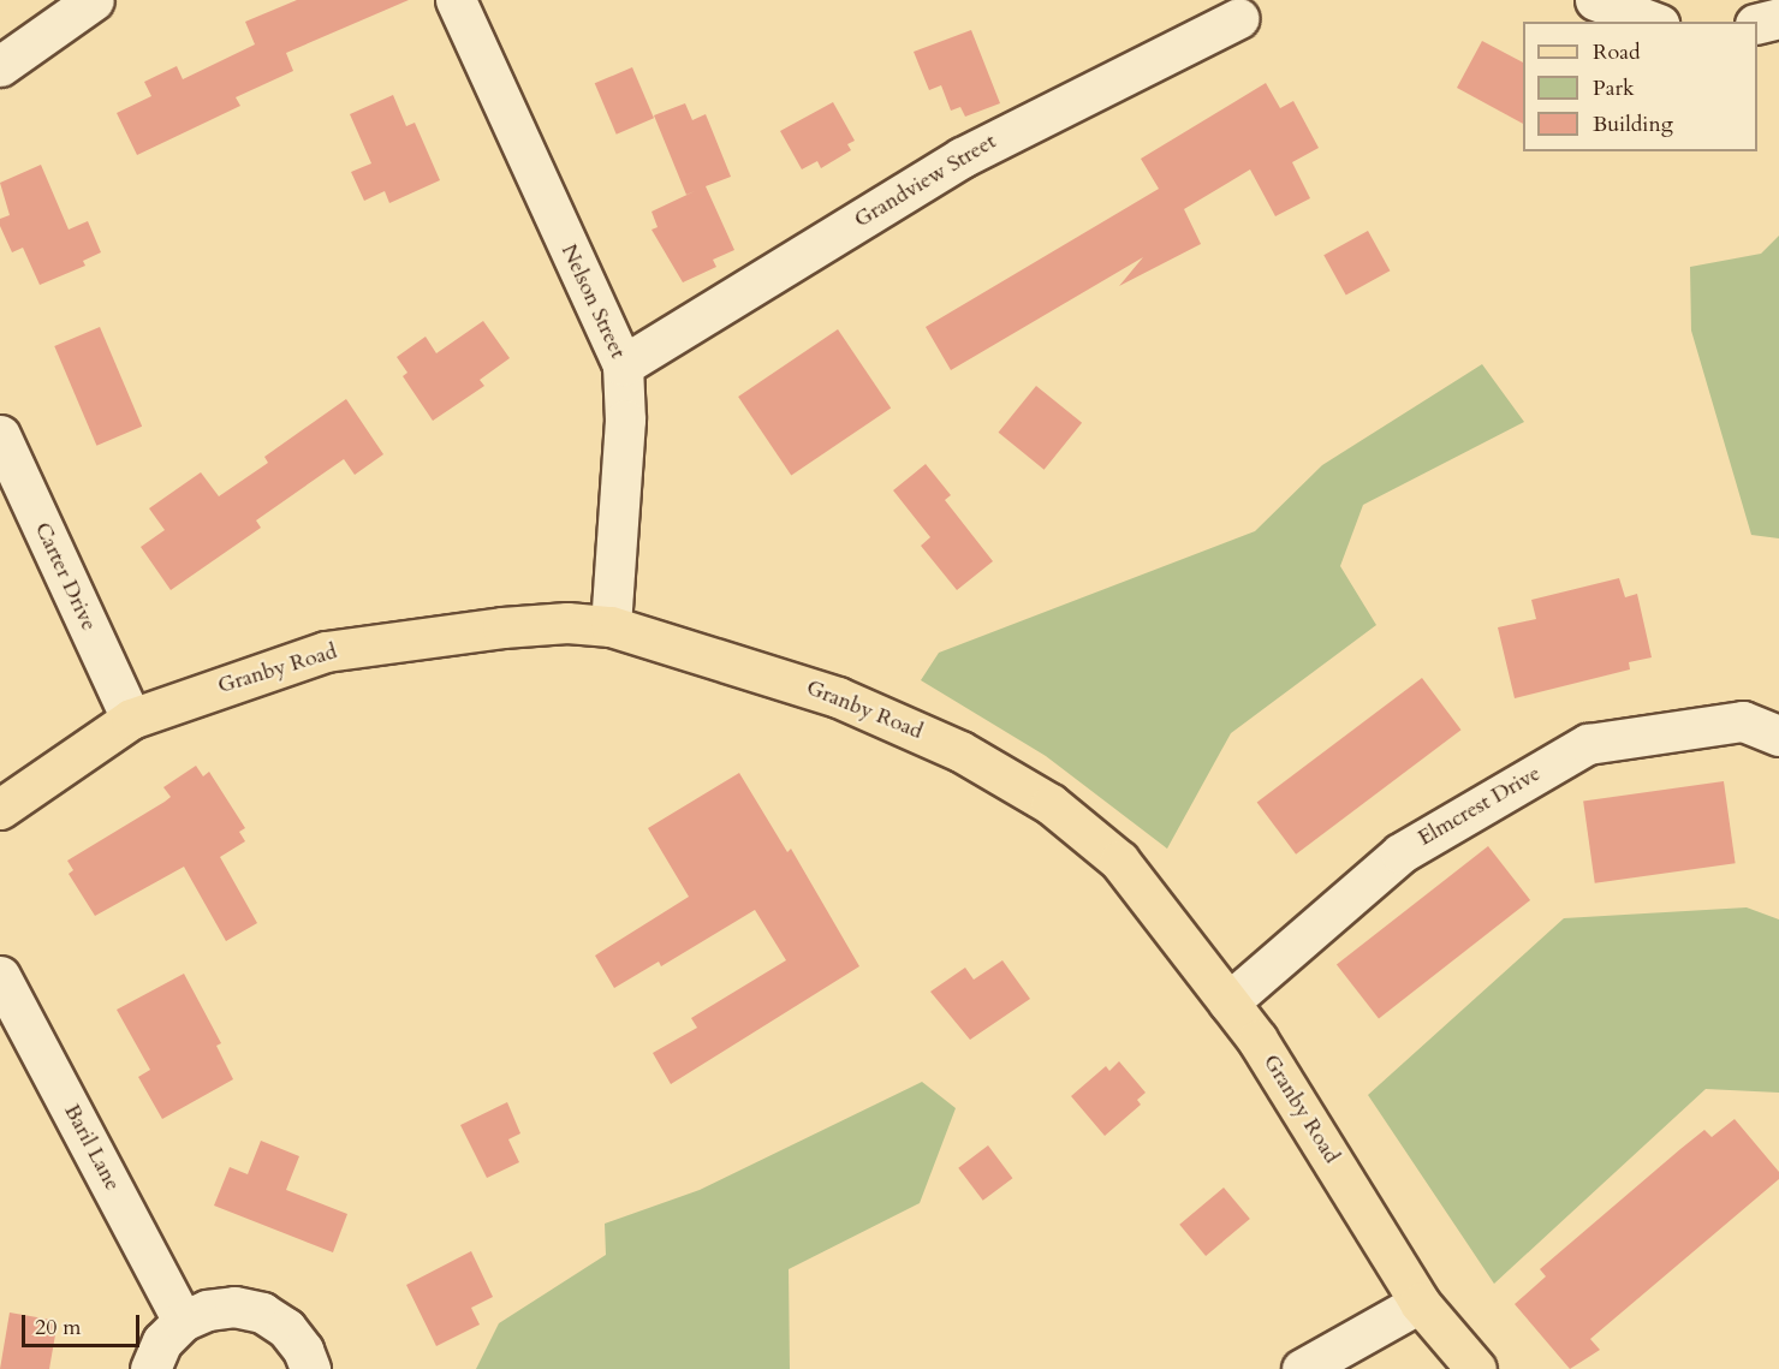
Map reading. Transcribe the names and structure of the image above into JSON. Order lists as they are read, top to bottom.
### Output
{
  "streets": {
    "main road": ["Granby Road"],
    "street": [
      "Grandview Street",
      "Nelson Street",
      "Carter Drive",
      "Elmcrest Drive",
      "Baril Lane"
    ]
  },
  "crossings": [
    ["Grandview Street", "Nelson Street"],
    ["Nelson Street", "Granby Road"],
    ["Carter Drive", "Granby Road"],
    ["Granby Road", "Elmcrest Drive"]
  ],
  "legend": ["Road", "Park", "Building"],
  "scale_bar": "20 m"
}
